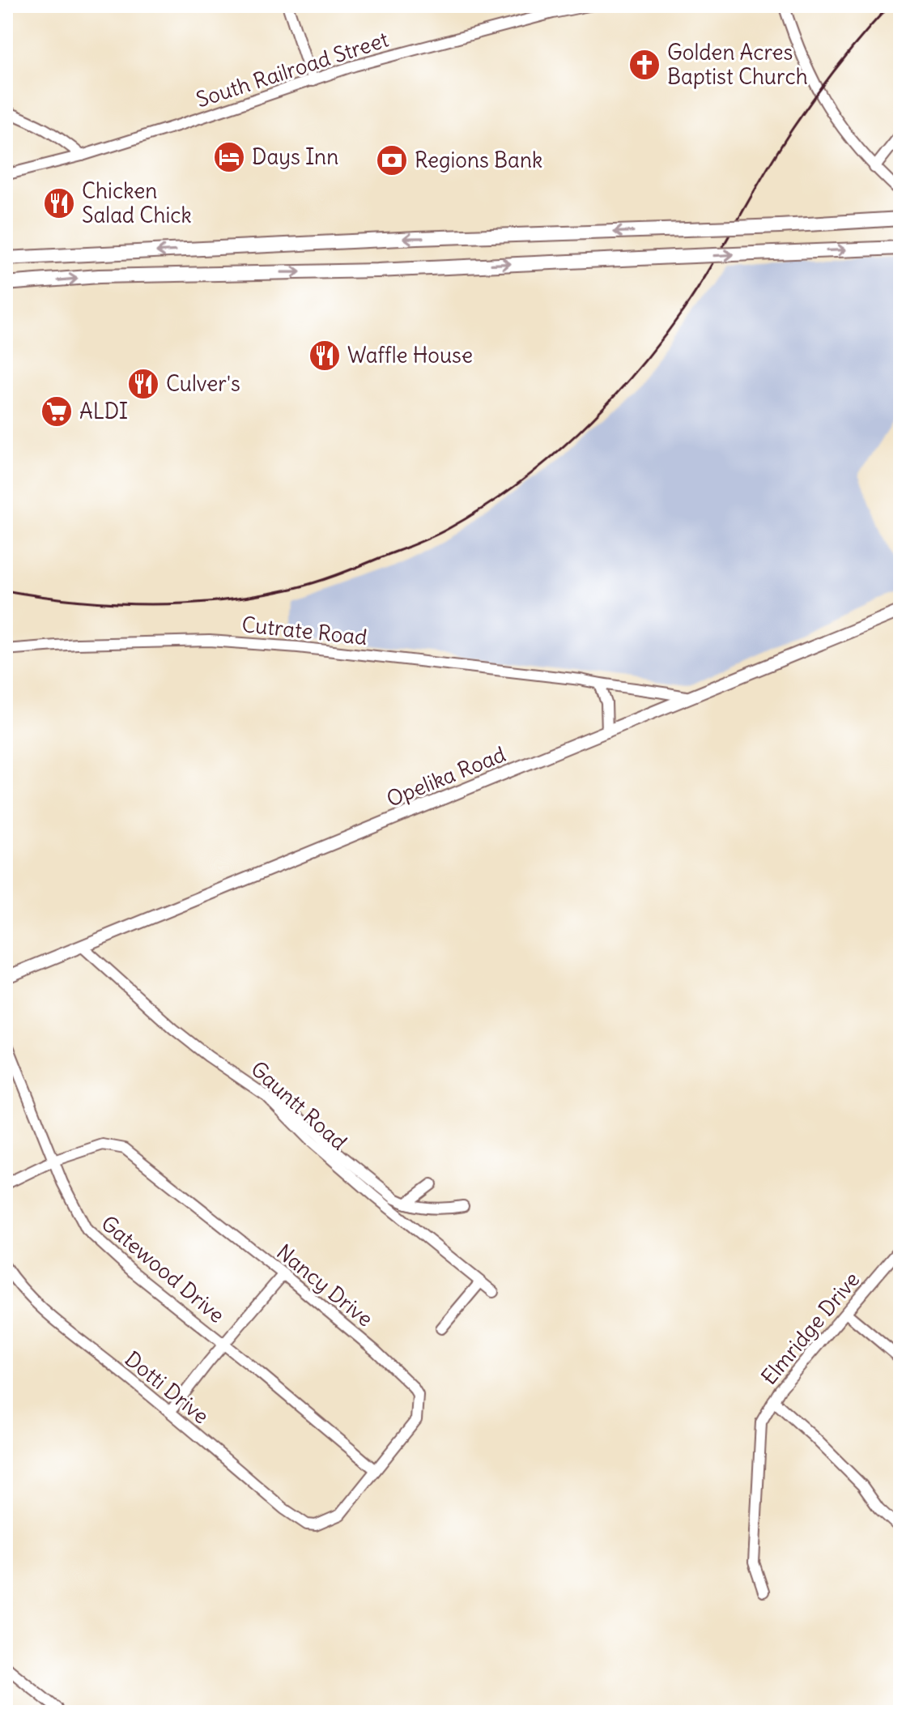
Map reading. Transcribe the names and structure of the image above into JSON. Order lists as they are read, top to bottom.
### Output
{
  "streets": {
    "main road": ["Opelika Road"],
    "street": [
      "South Railroad Street",
      "Cutrate Road",
      "Gauntt Road",
      "Gatewood Drive",
      "Nancy Drive",
      "Elmridge Drive",
      "Dotti Drive"
    ]
  },
  "crossings": [
    ["Cutrate Road", "Opelika Road"],
    ["Opelika Road", "Gauntt Road"],
    ["Gatewood Drive", "Nancy Drive"],
    ["Nancy Drive", "Dotti Drive"]
  ],
  "places": {
    "church": ["Golden Acres Baptist Church"],
    "hotel": ["Days Inn"],
    "bank": ["Regions Bank"],
    "restaurant": ["Chicken Salad Chick", "Waffle House", "Culver's"],
    "supermarket": ["ALDI"]
  }
}
